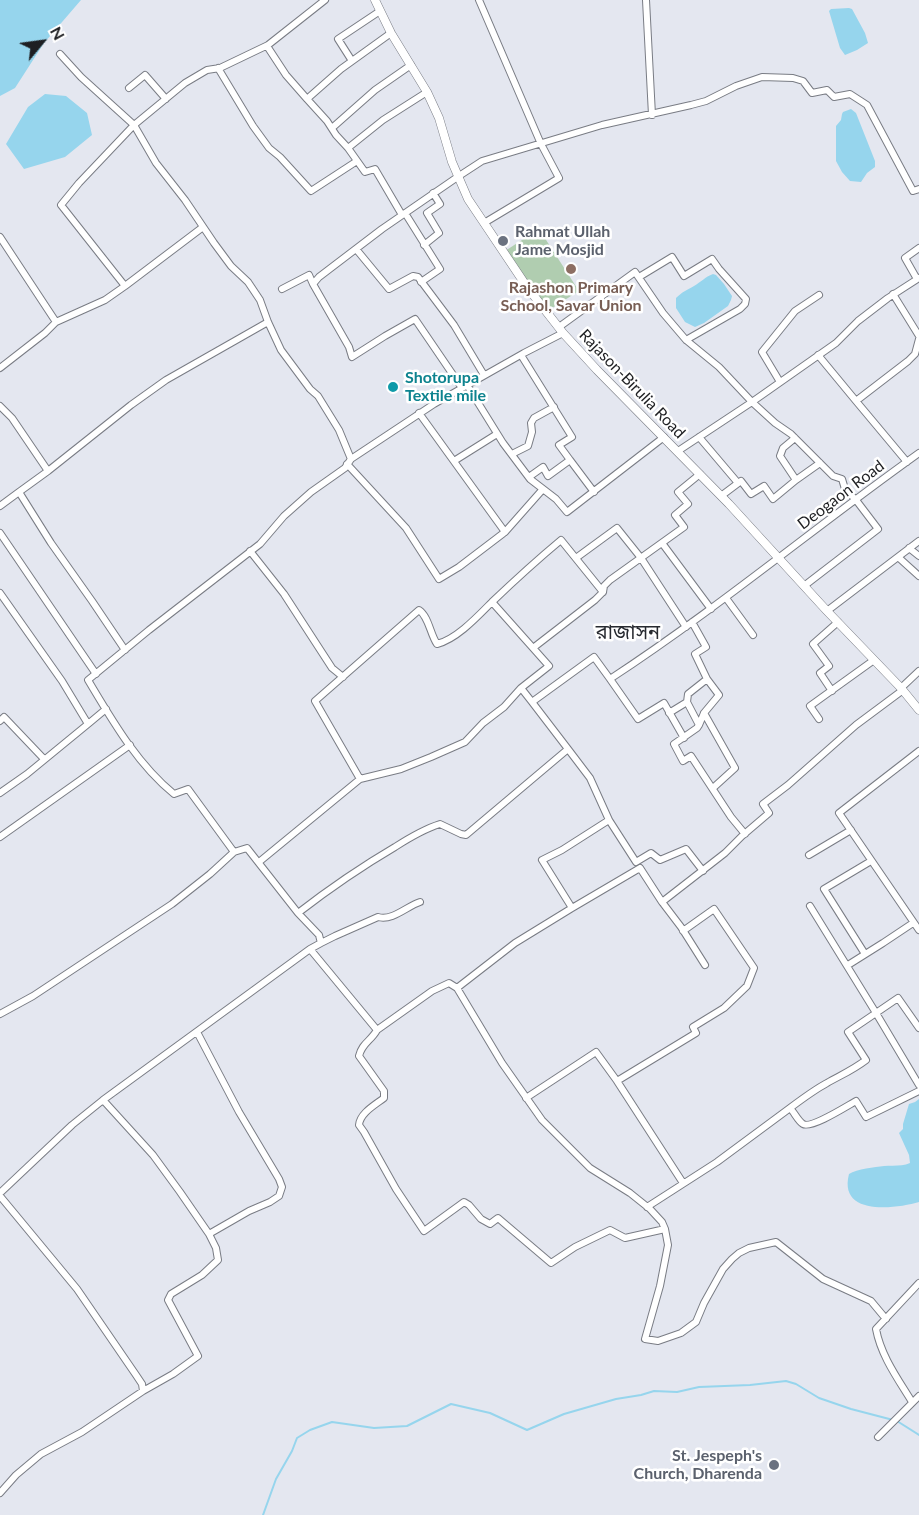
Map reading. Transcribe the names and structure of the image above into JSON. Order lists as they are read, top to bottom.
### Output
{
  "streets": {
    "street": ["Rajason-Birulia Road", "Deogaon Road"]
  },
  "crossings": [
    ["Rajason-Birulia Road", "Deogaon Road"]
  ],
  "districts": ["রাজাসন"],
  "places": [
    "Rahmat Ullah Jame Mosjid",
    "Rajashon Primary School, Savar Union",
    "Shotorupa Textile mile",
    "St. Jespeph's Church, Dharenda"
  ],
  "north": "top right"
}
